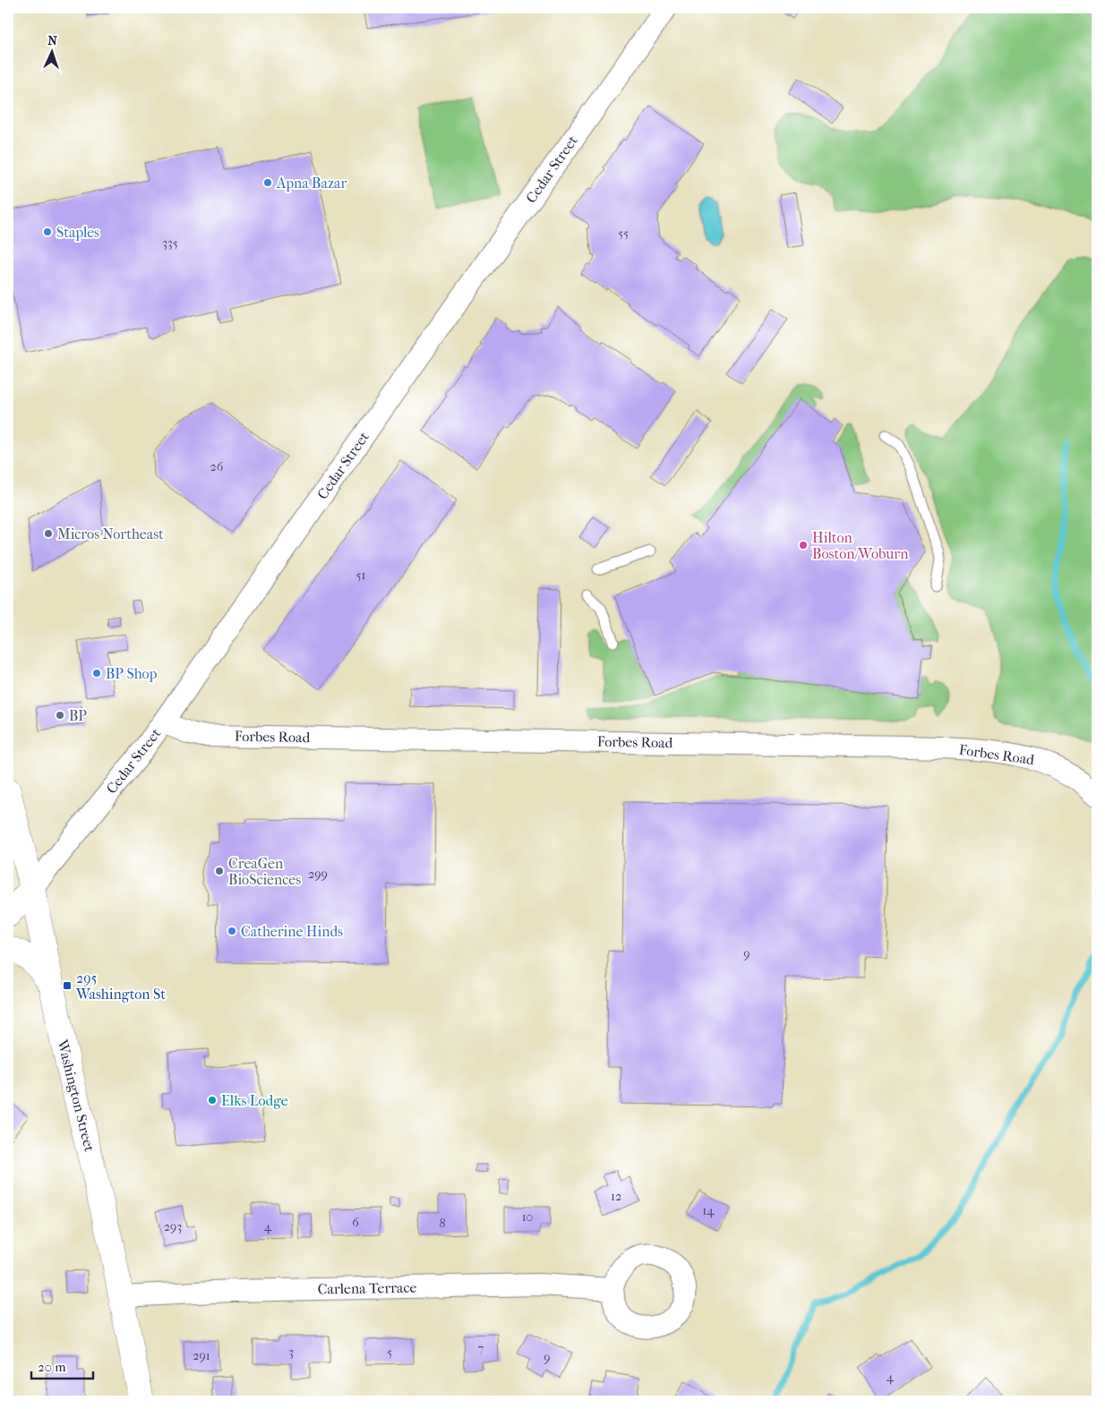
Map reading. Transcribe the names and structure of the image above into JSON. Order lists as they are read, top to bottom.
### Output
{
  "streets": {
    "main road": ["Cedar Street", "Washington Street"],
    "street": ["Forbes Road", "Carlena Terrace"]
  },
  "crossings": [
    ["Cedar Street", "Forbes Road"],
    ["Cedar Street", "Washington Street"],
    ["Washington Street", "Carlena Terrace"]
  ],
  "places": {
    "other": [
      "Apna Bazar",
      "Staples",
      "Micros Northeast",
      "Hilton Boston/Woburn",
      "BP Shop",
      "BP",
      "CreaGen BioSciences",
      "Catherine Hinds",
      "Elks Lodge"
    ],
    "transit": ["295 Washington St"]
  },
  "house_numbers": [
    "55",
    "335",
    "26",
    "51",
    "299",
    "9",
    "12",
    "14",
    "10",
    "6",
    "8",
    "293",
    "4",
    "7",
    "3",
    "5",
    "291",
    "9",
    "4"
  ],
  "scale_bar": "20 m",
  "north": "top"
}
